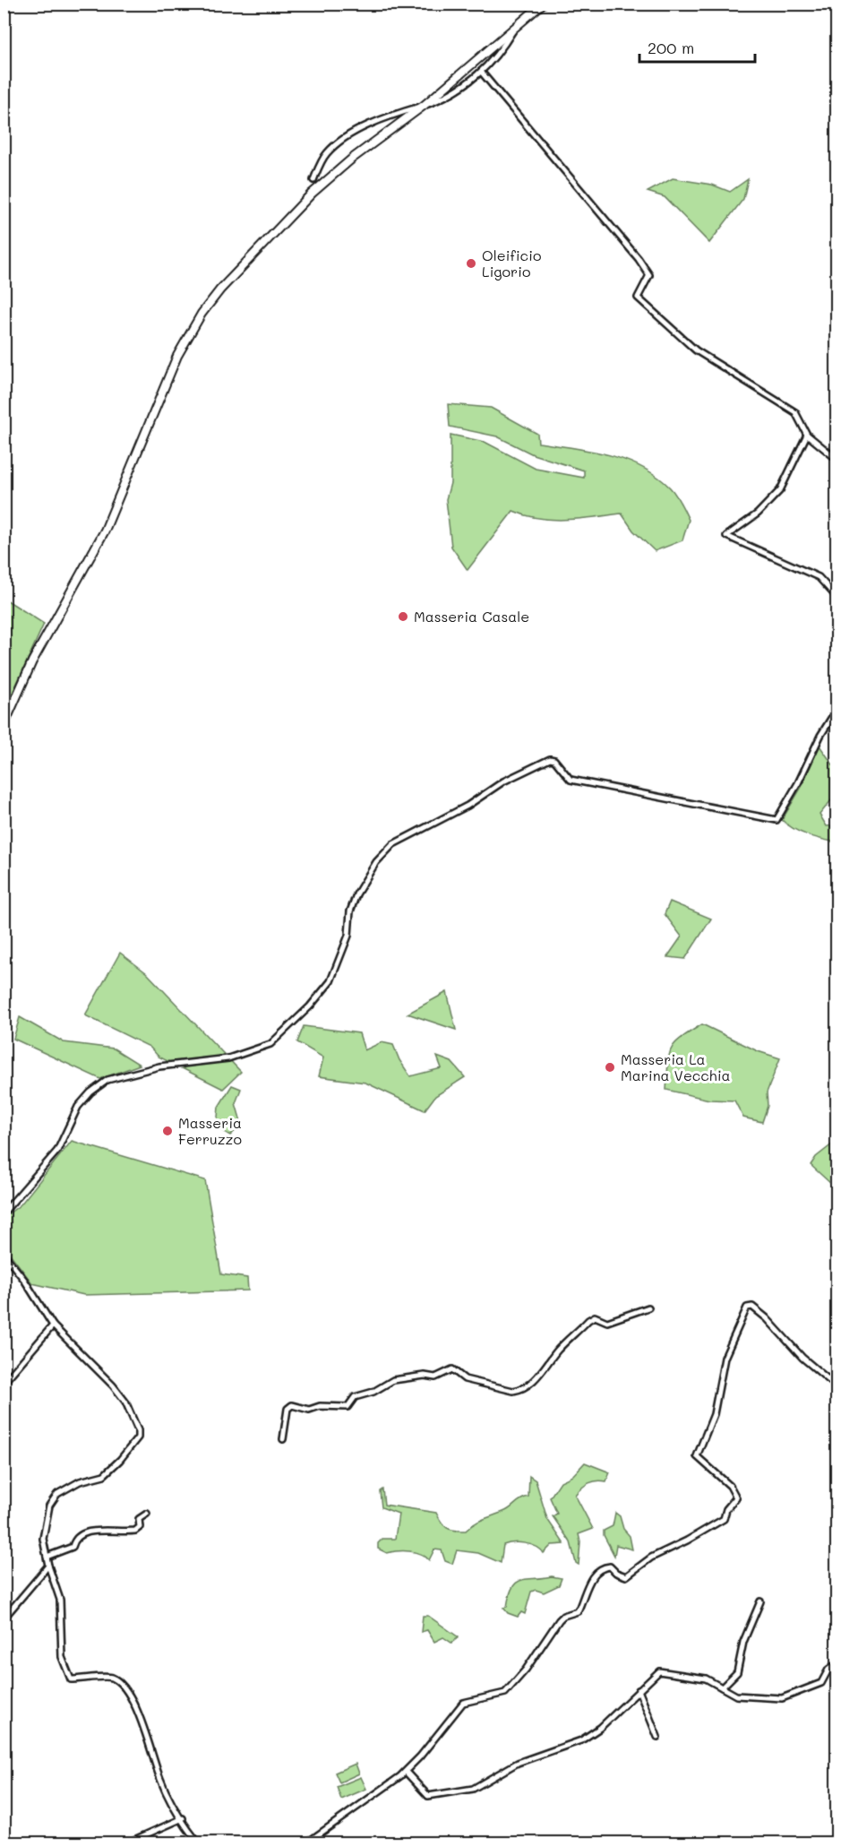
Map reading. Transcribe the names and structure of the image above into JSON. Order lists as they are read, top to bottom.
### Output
{
  "places": [
    "Oleificio Ligorio",
    "Masseria Casale",
    "Masseria La Marina Vecchia",
    "Masseria Ferruzzo"
  ],
  "scale_bar": "200 m"
}
